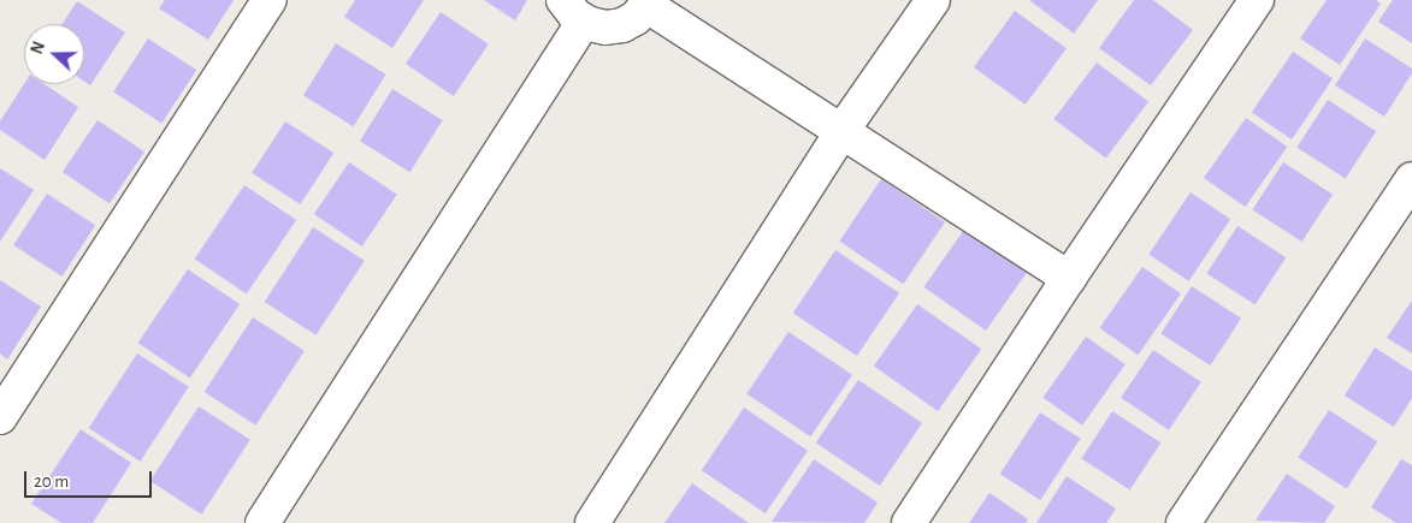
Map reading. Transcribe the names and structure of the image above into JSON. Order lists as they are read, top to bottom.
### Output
{
  "scale_bar": "20 m",
  "north": "left"
}
